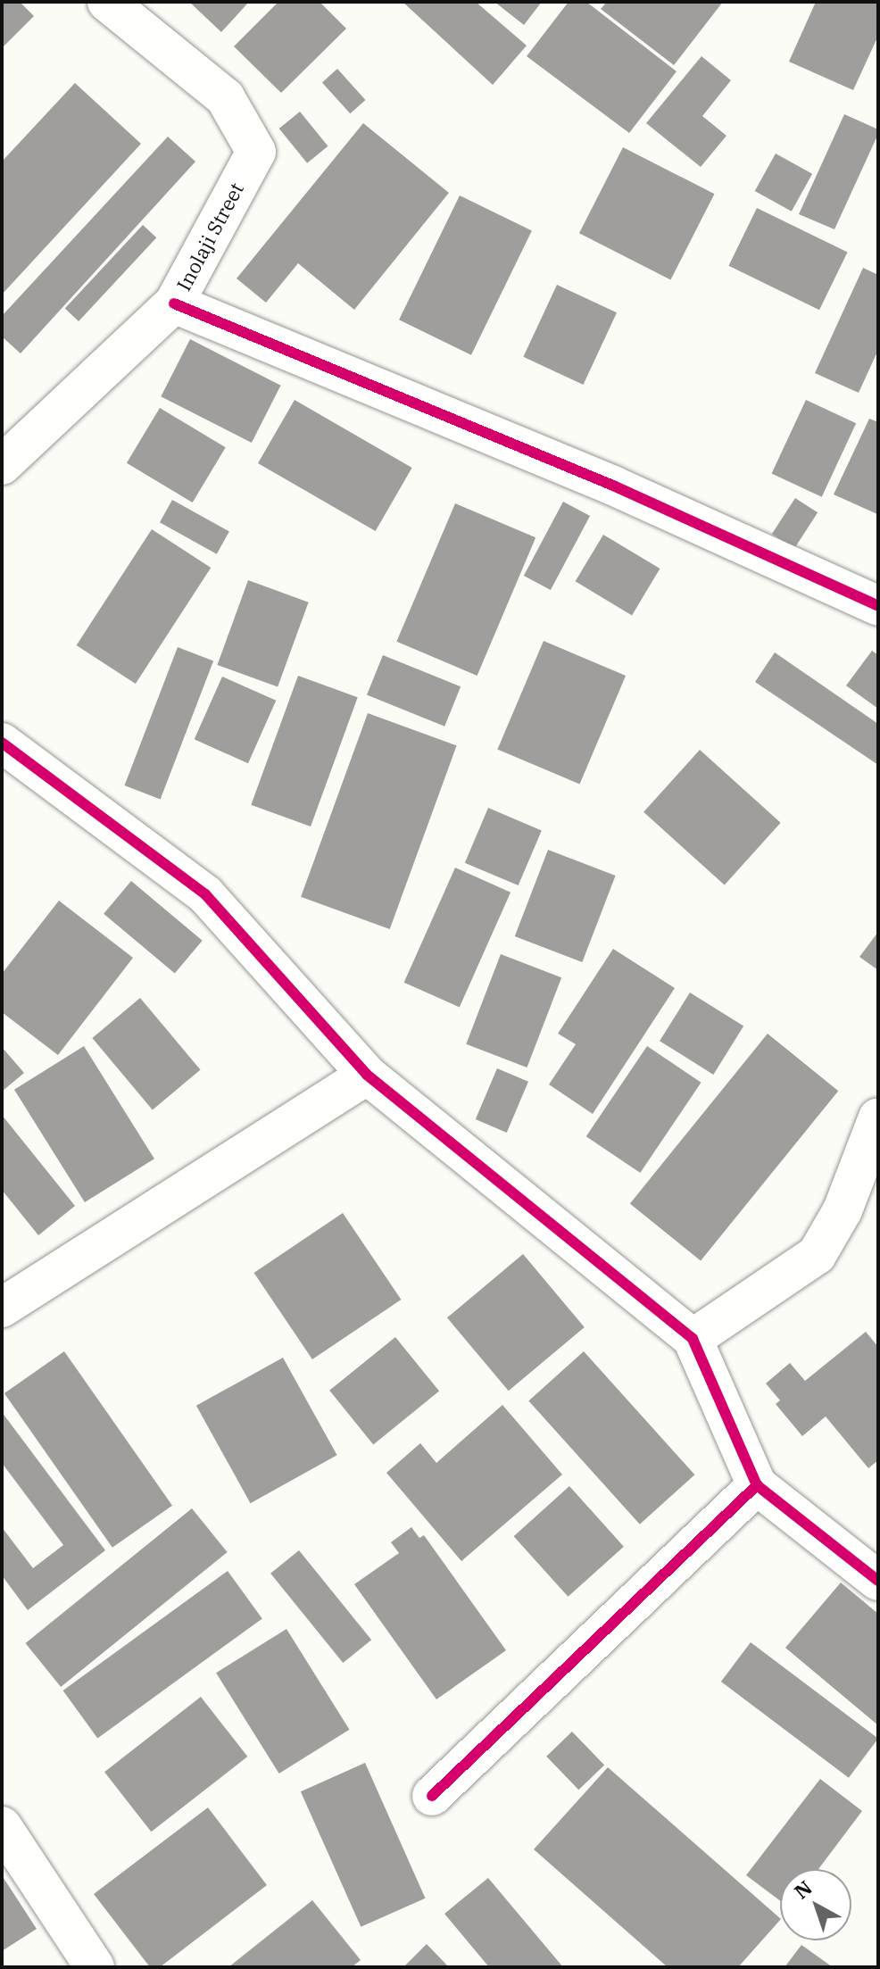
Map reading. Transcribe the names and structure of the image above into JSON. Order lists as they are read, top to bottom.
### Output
{
  "streets": {
    "street": ["Inolaji Street"]
  },
  "north": "top left"
}
